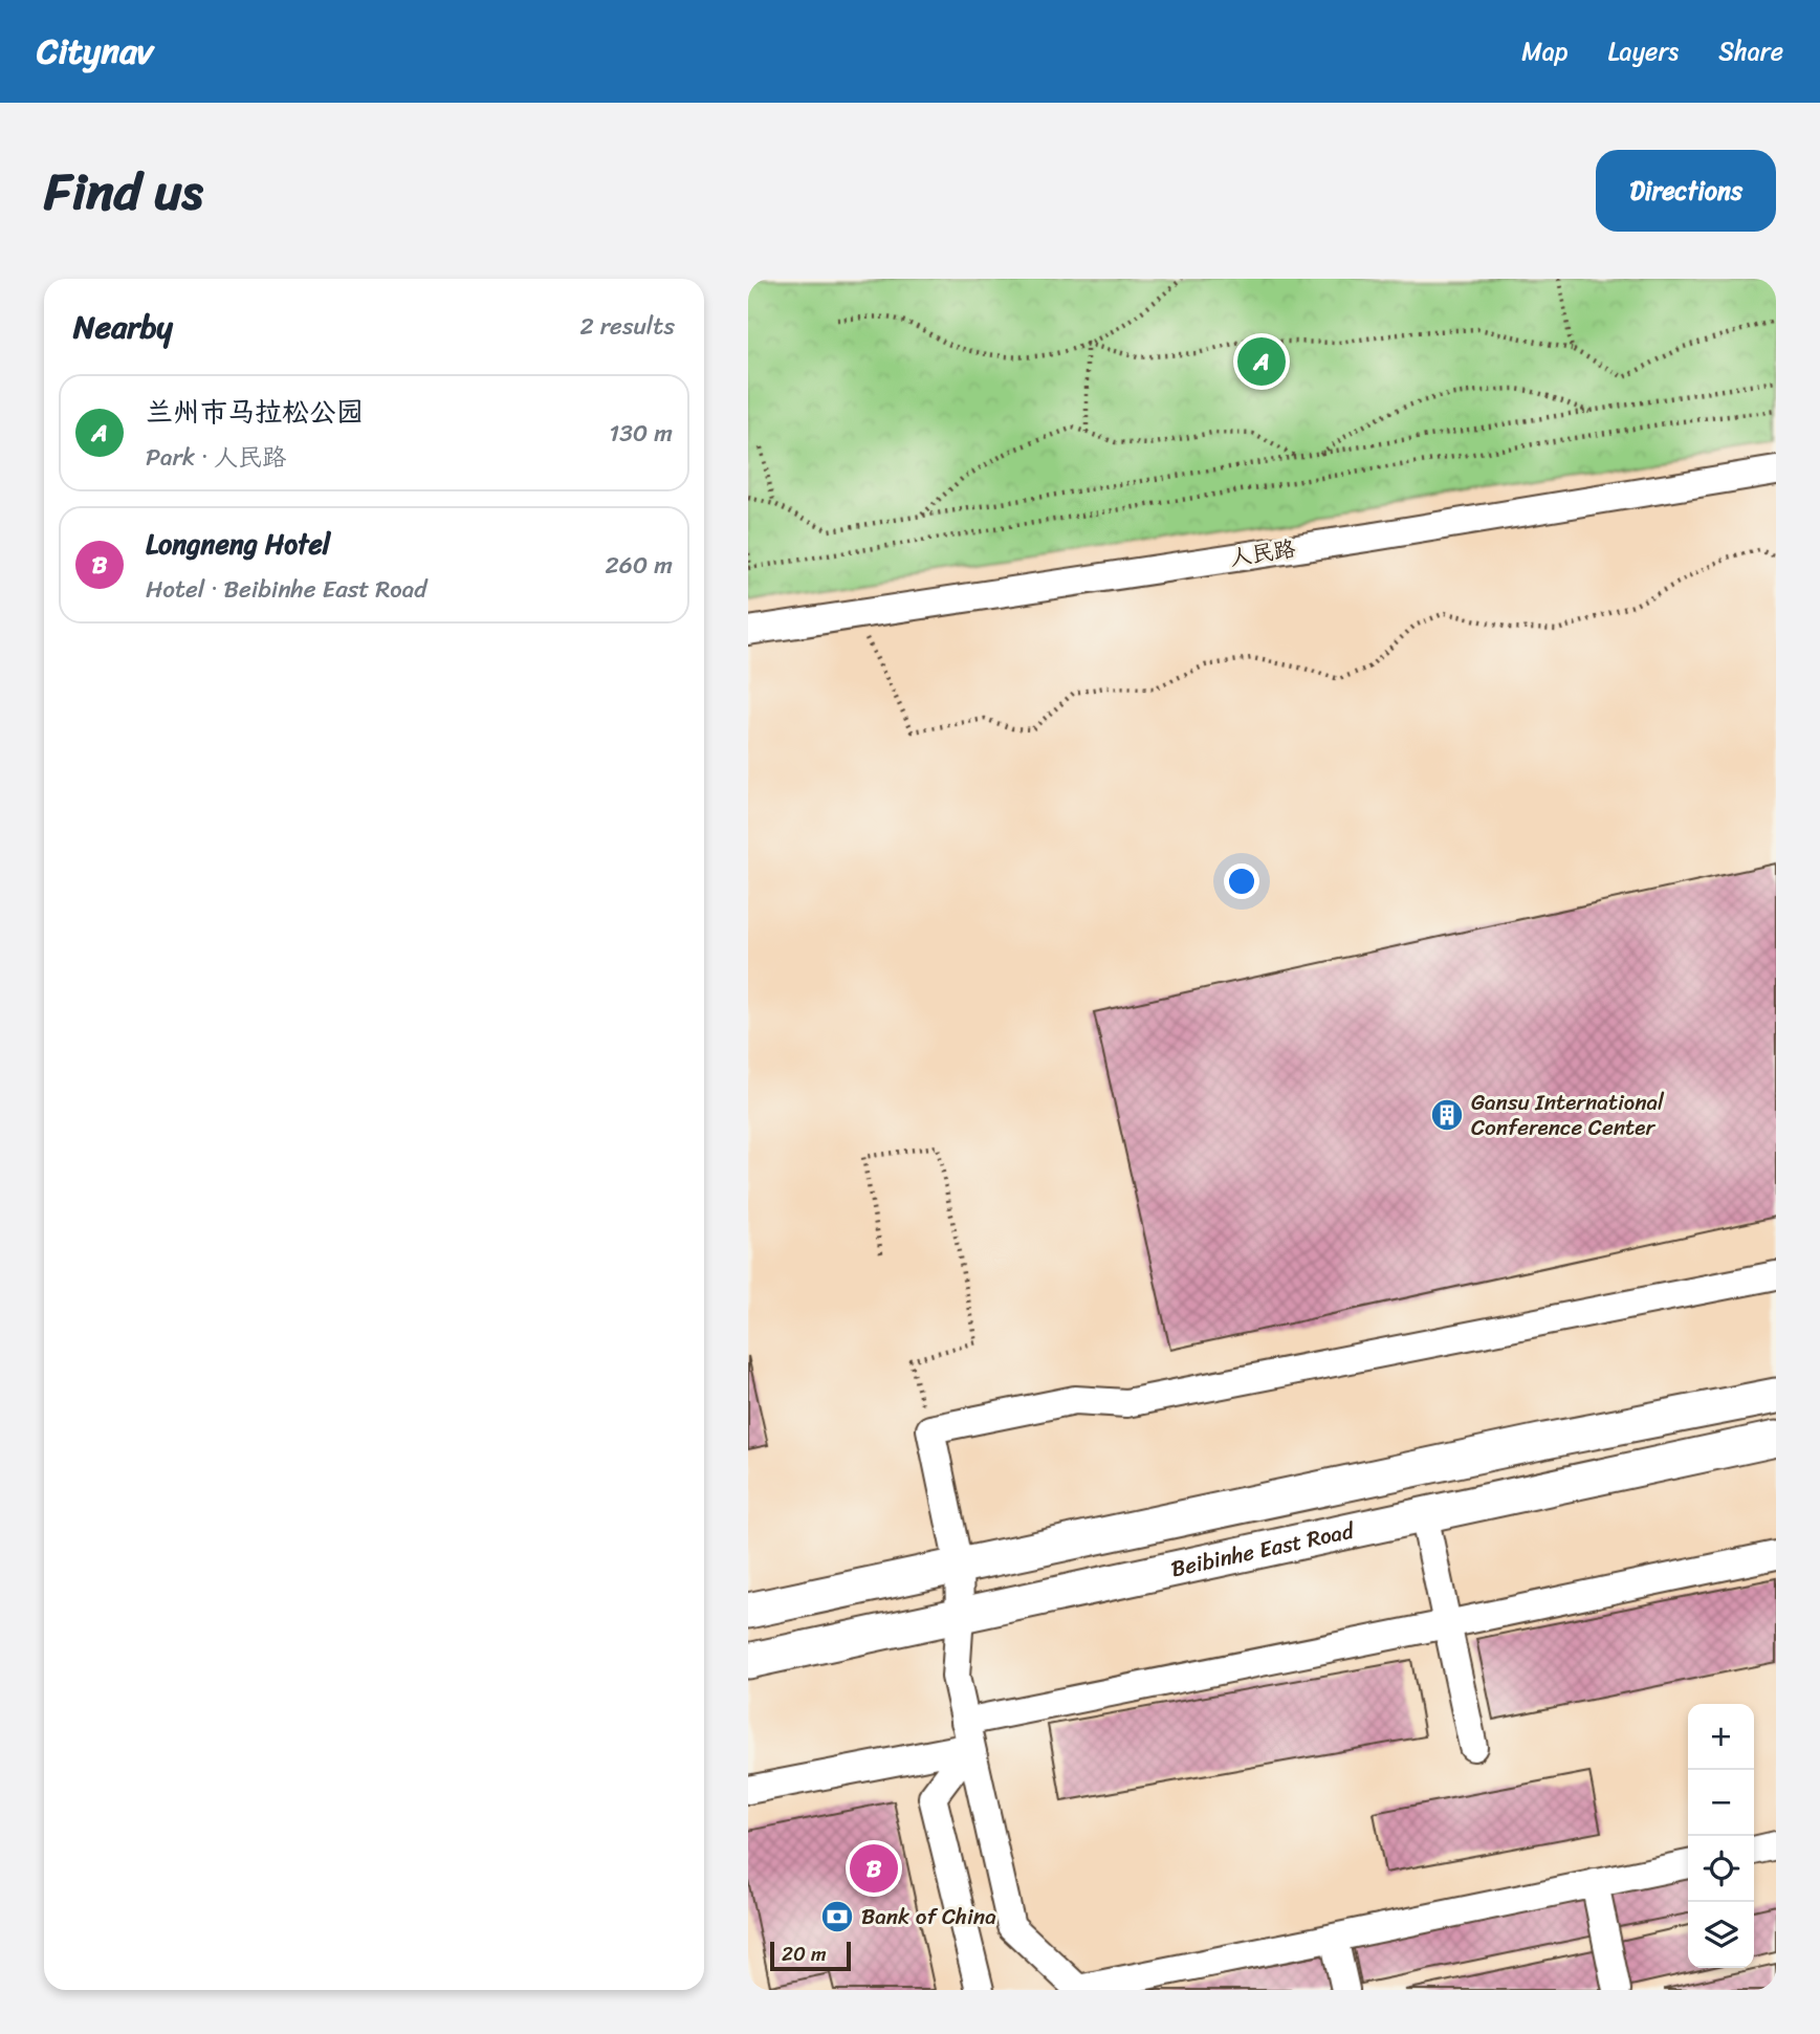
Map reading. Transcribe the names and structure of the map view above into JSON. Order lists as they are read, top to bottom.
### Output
{
  "streets": {
    "main road": ["Beibinhe East Road"],
    "street": ["人民路"]
  },
  "places": {
    "building": ["Gansu International Conference Center"],
    "bank": ["Bank of China"]
  },
  "scale_bar": "20 m",
  "page": {
    "header": "Citynav",
    "nav": ["Map", "Layers", "Share"],
    "title": "Find us",
    "buttons": "Directions",
    "heading": ["Nearby", "2 results"],
    "pins": ["A", "B"],
    "list": [
      {
        "mark": "A",
        "name": "兰州市马拉松公园",
        "note": "Park · 人民路",
        "value": "130 m"
      },
      {
        "mark": "B",
        "name": "Longneng Hotel",
        "note": "Hotel · Beibinhe East Road",
        "value": "260 m"
      }
    ],
    "map_buttons": ["+", "−"],
    "scale": "20 m"
  }
}
